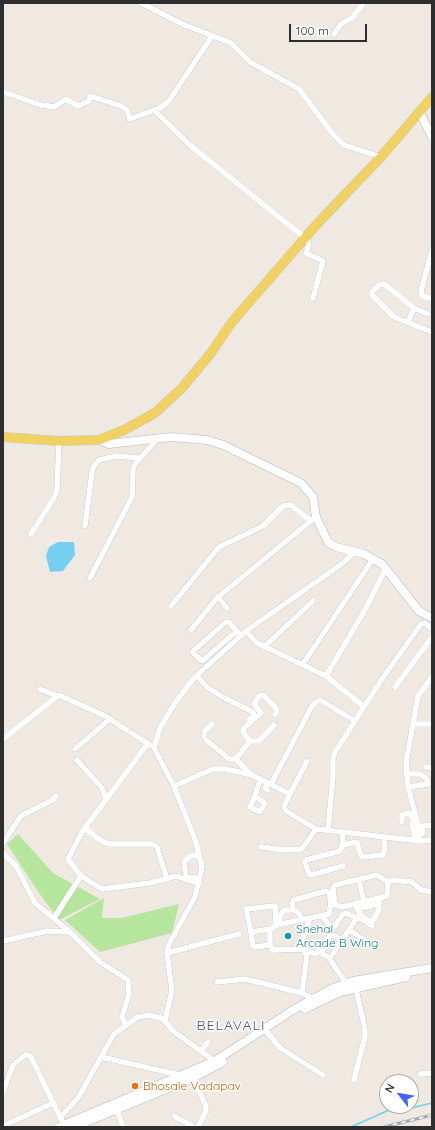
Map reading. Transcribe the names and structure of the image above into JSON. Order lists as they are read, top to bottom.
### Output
{
  "districts": ["BELAVALI"],
  "places": ["Snehal Arcade B Wing", "Bhosale Vadapav"],
  "scale_bar": "100 m",
  "north": "top left"
}
